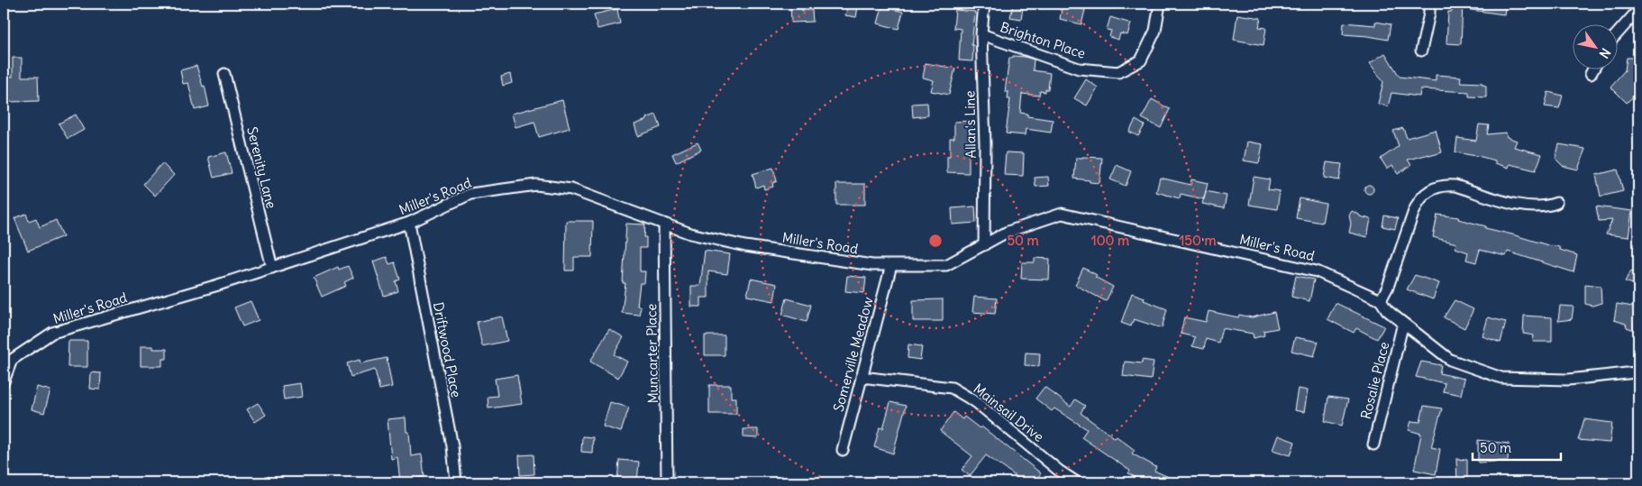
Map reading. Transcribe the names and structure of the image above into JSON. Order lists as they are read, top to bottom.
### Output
{
  "streets": {
    "street": [
      "Brighton Place",
      "Allan's Line",
      "Serenity Lane",
      "Miller's Road",
      "Driftwood Place",
      "Muncarter Place",
      "Somerville Meadow",
      "Rosalie Place",
      "Mainsail Drive"
    ]
  },
  "crossings": [
    ["Brighton Place", "Allan's Line"],
    ["Allan's Line", "Miller's Road"],
    ["Serenity Lane", "Miller's Road"],
    ["Miller's Road", "Driftwood Place"],
    ["Miller's Road", "Muncarter Place"],
    ["Miller's Road", "Somerville Meadow"],
    ["Miller's Road", "Rosalie Place"],
    ["Somerville Meadow", "Mainsail Drive"]
  ],
  "scale_bar": "50 m",
  "north": "bottom right",
  "rings": ["50 m", "100 m", "150 m"]
}
